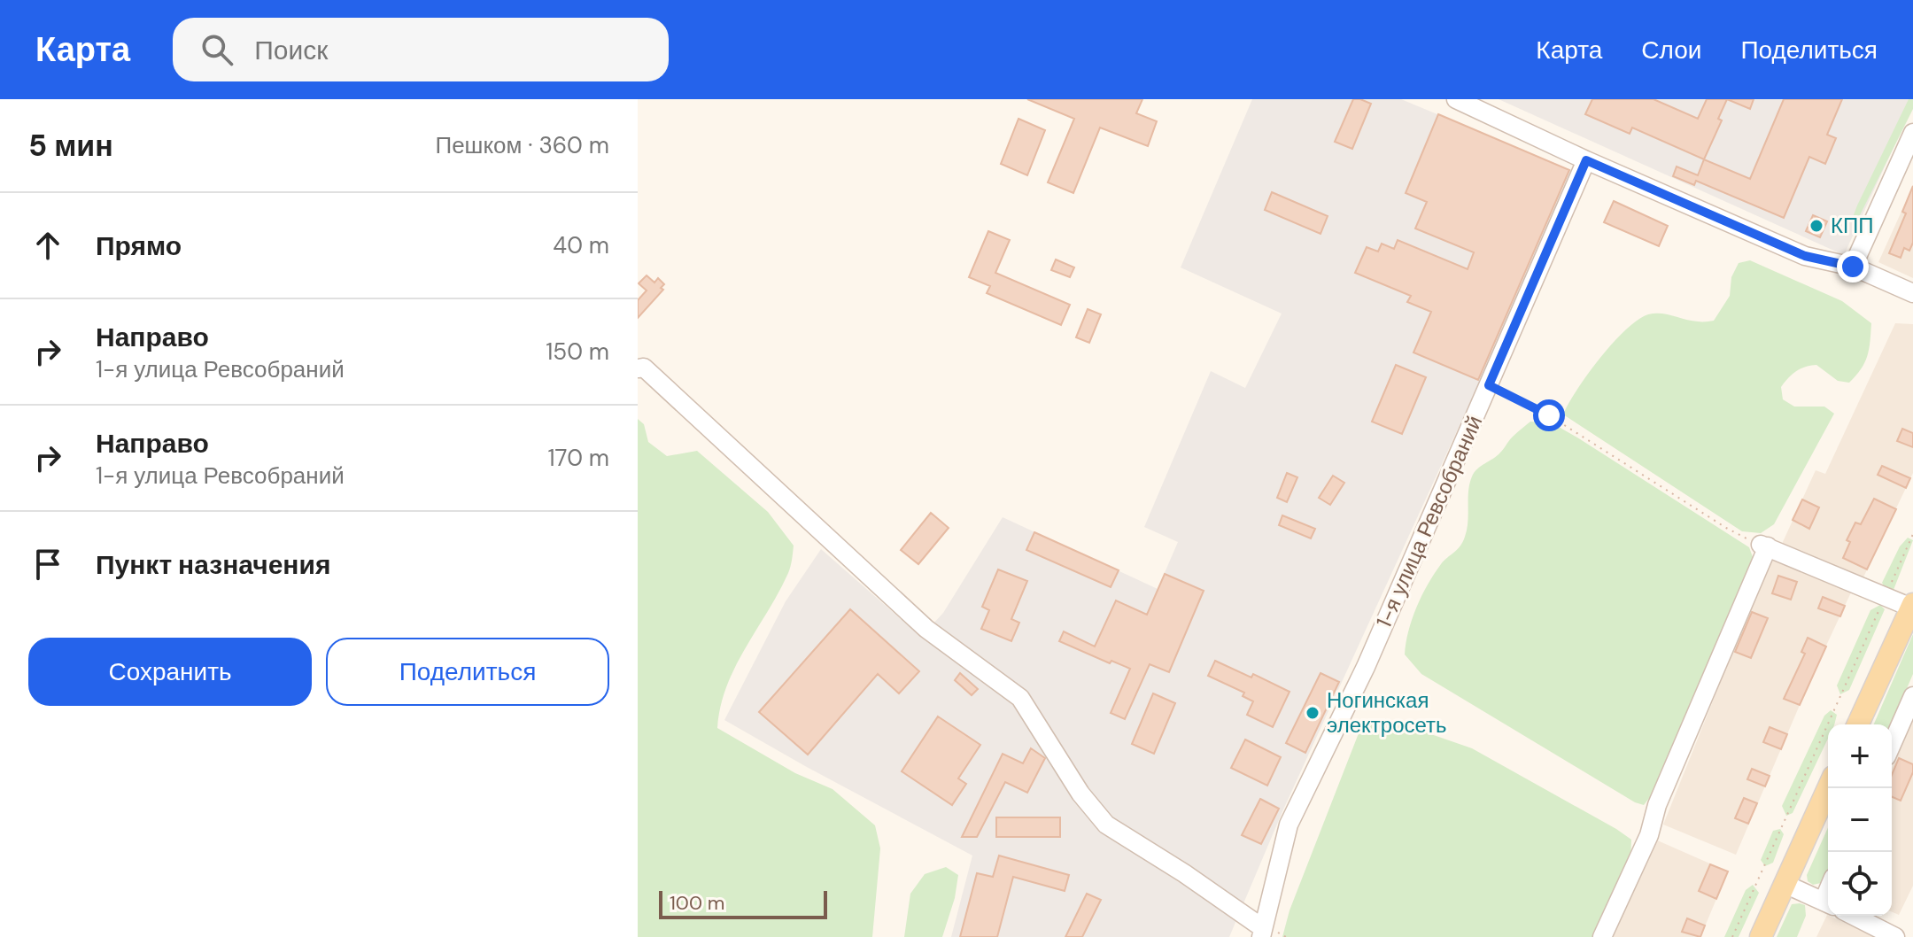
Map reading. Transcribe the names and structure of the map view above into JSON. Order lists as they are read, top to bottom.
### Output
{
  "streets": {
    "street": ["1-я улица Ревсобраний"]
  },
  "places": ["КПП", "Ногинская электросеть"],
  "scale_bar": "100 m",
  "page": {
    "header": "Карта",
    "search": "Поиск",
    "nav": ["Карта", "Слои", "Поделиться"],
    "heading": ["5 мин", "Пешком · 360 m"],
    "list": [
      ["Прямо", "40 m"],
      ["Направо", "1-я улица Ревсобраний", "150 m"],
      ["Направо", "1-я улица Ревсобраний", "170 m"],
      "Пункт назначения"
    ],
    "buttons": ["Сохранить", "Поделиться"],
    "map_buttons": ["+", "−"],
    "scale": "100 m"
  }
}
